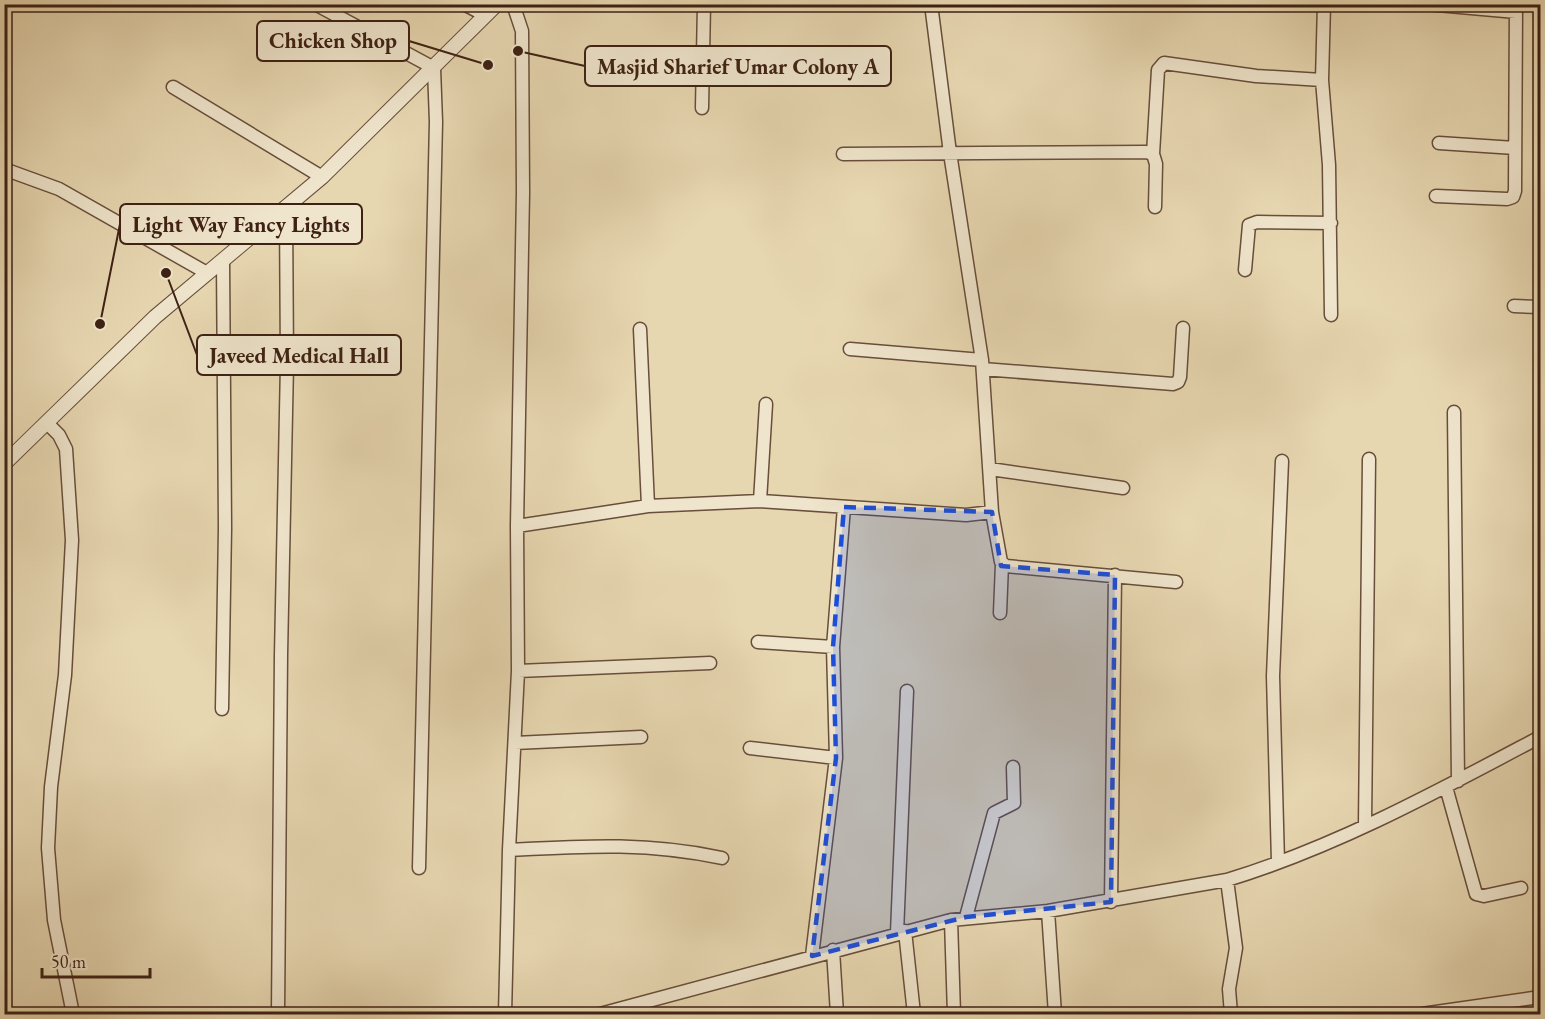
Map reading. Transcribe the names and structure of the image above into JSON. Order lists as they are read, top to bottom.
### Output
{
  "places": [
    "Masjid Sharief Umar Colony A",
    "Chicken Shop",
    "Javeed Medical Hall",
    "Light Way Fancy Lights"
  ],
  "scale_bar": "50 m"
}
